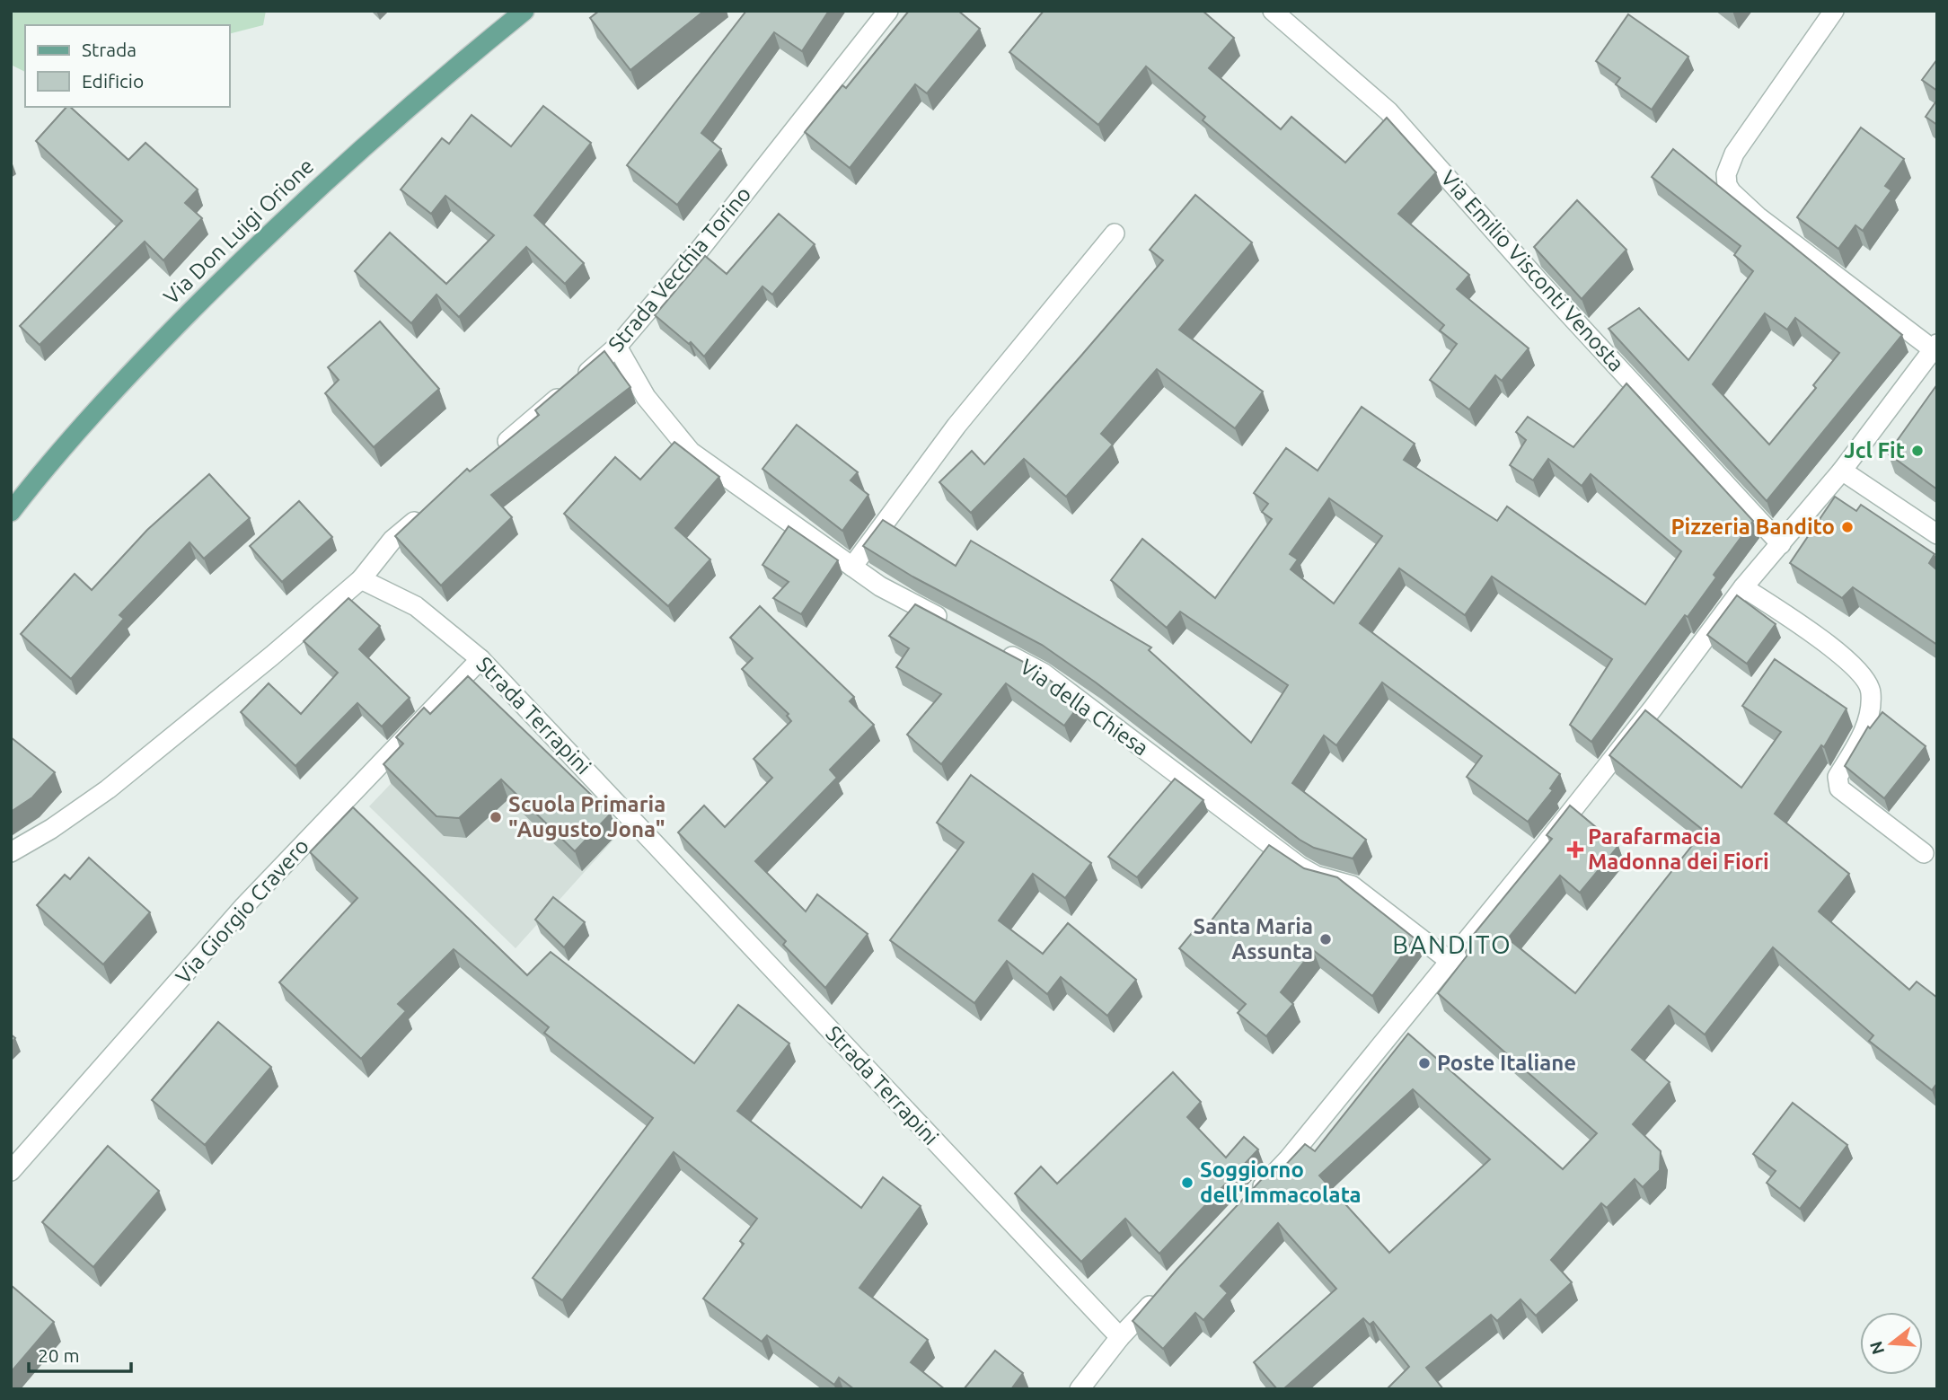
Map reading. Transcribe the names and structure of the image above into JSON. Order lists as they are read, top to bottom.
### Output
{
  "streets": {
    "main road": ["Via Don Luigi Orione"],
    "street": [
      "Strada Vecchia Torino",
      "Via Emilio Visconti Venosta",
      "Via della Chiesa",
      "Strada Terrapini",
      "Via Giorgio Cravero"
    ]
  },
  "crossings": [
    ["Strada Terrapini", "Via Giorgio Cravero"]
  ],
  "districts": ["BANDITO"],
  "places": {
    "other": [
      "Jcl Fit",
      "Pizzeria Bandito",
      "Scuola Primaria \"Augusto Jona\"",
      "Santa Maria Assunta",
      "Poste Italiane",
      "Soggiorno dell'Immacolata"
    ],
    "health": ["Parafarmacia Madonna dei Fiori"]
  },
  "legend": ["Strada", "Edificio"],
  "scale_bar": "20 m",
  "north": "left"
}
